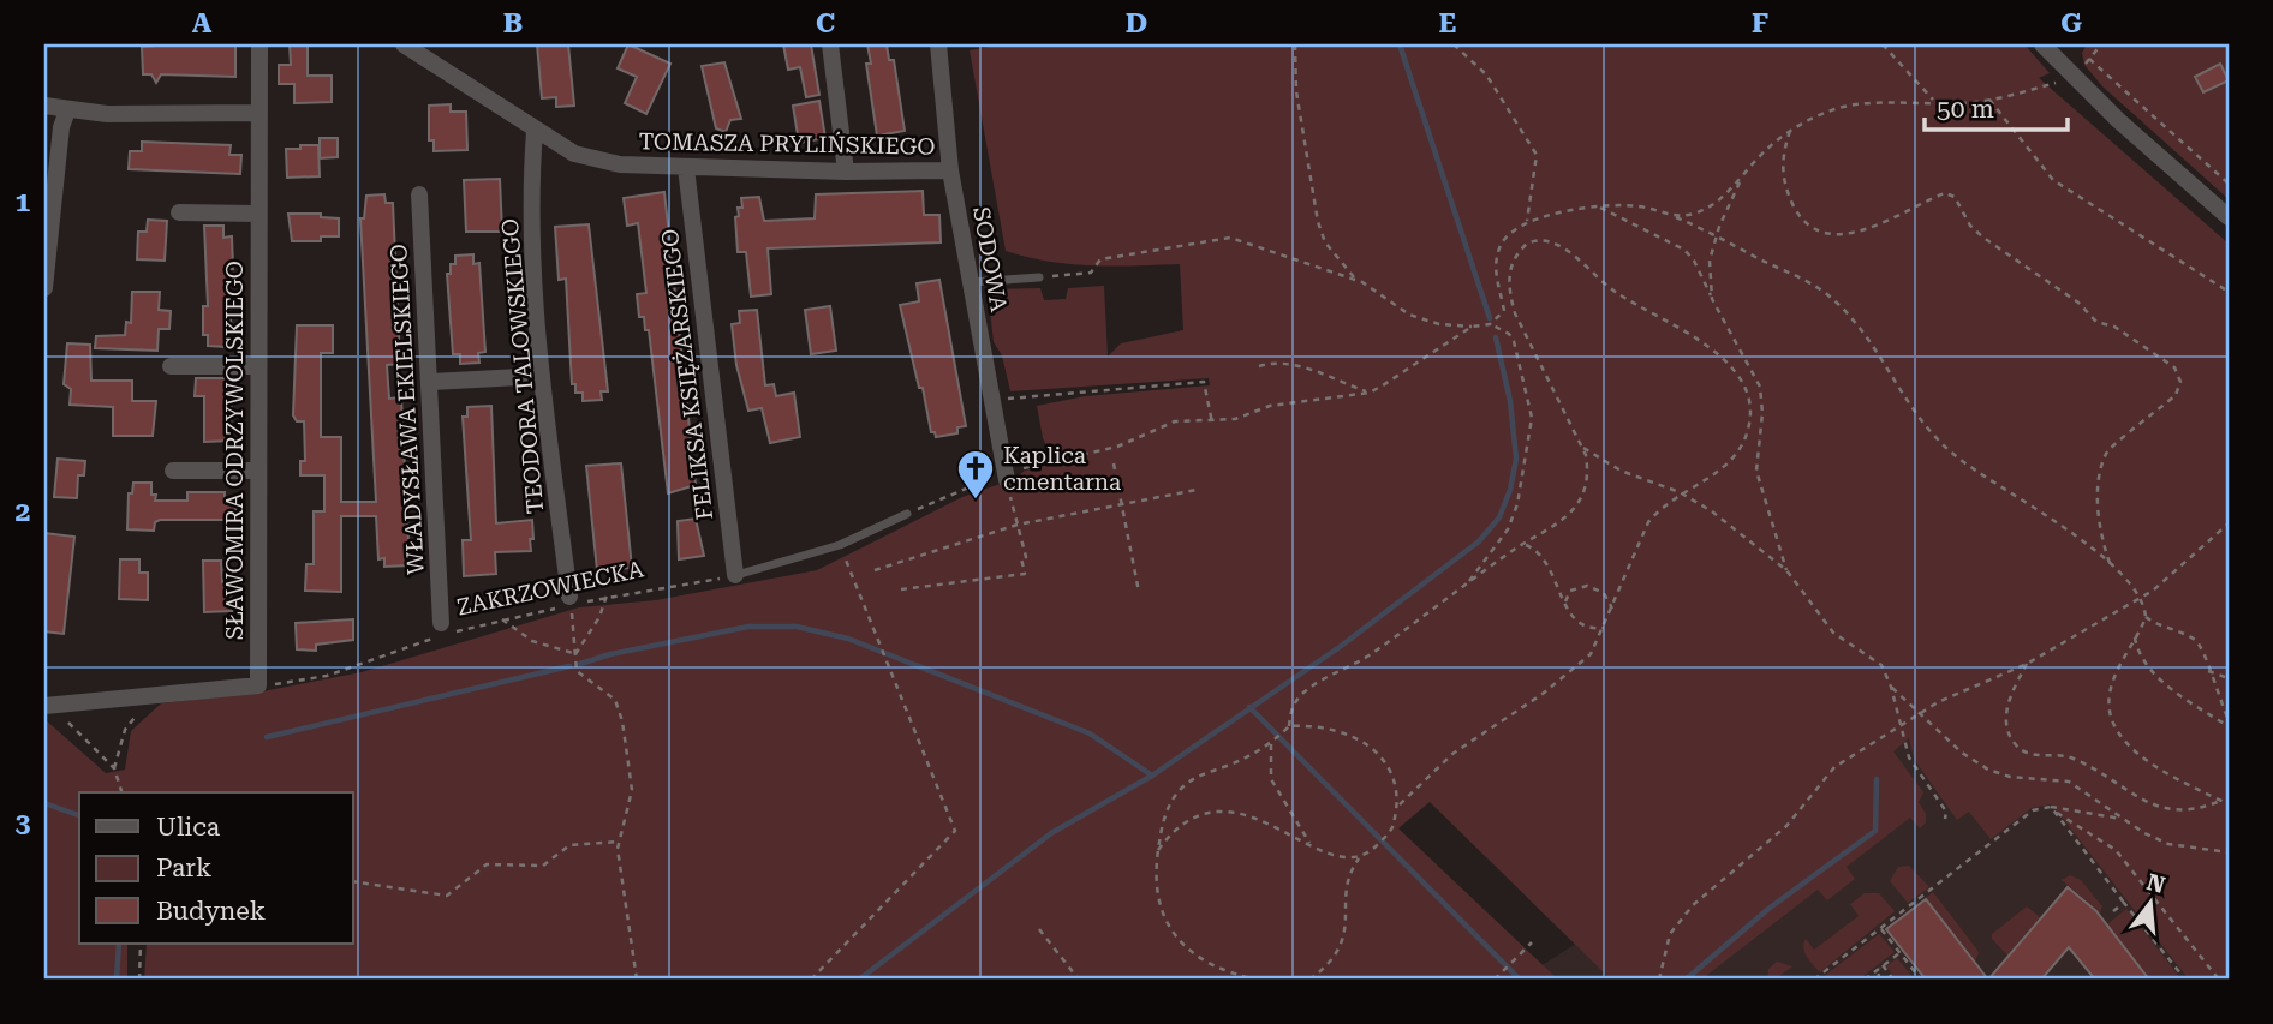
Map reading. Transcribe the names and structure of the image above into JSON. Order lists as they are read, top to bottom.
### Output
{
  "streets": {
    "street": [
      "TOMASZA PRYLIŃSKIEGO",
      "SODOWA",
      "TEODORA TALOWSKIEGO",
      "FELIKSA KSIĘŻARSKIEGO",
      "WŁADYSŁAWA EKIELSKIEGO",
      "SŁAWOMIRA ODRZYWOLSKIEGO"
    ],
    "path": ["ZAKRZOWIECKA"]
  },
  "crossings": [
    ["TOMASZA PRYLIŃSKIEGO", "SODOWA"],
    ["TOMASZA PRYLIŃSKIEGO", "TEODORA TALOWSKIEGO"],
    ["TOMASZA PRYLIŃSKIEGO", "FELIKSA KSIĘŻARSKIEGO"],
    ["TEODORA TALOWSKIEGO", "ZAKRZOWIECKA"],
    ["FELIKSA KSIĘŻARSKIEGO", "ZAKRZOWIECKA"],
    ["SŁAWOMIRA ODRZYWOLSKIEGO", "ZAKRZOWIECKA"]
  ],
  "places": {
    "church": ["Kaplica cmentarna"]
  },
  "legend": ["Ulica", "Park", "Budynek"],
  "scale_bar": "50 m",
  "north": "top",
  "grid": {
    "columns": [
      "A",
      "B",
      "C",
      "D",
      "E",
      "F",
      "G"
    ],
    "rows": ["1", "2", "3"]
  }
}
